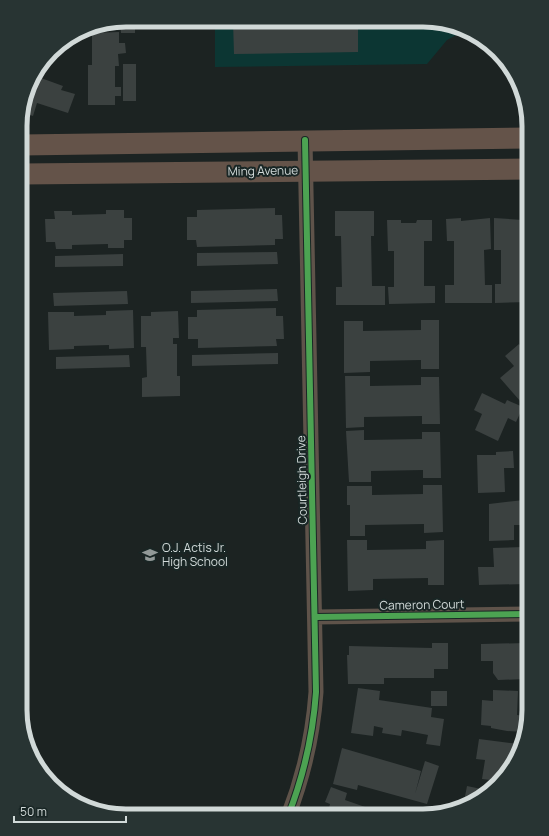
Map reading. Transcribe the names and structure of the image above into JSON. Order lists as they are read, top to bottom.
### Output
{
  "streets": {
    "main road": ["Ming Avenue"],
    "street": ["Courtleigh Drive", "Cameron Court"]
  },
  "crossings": [
    ["Ming Avenue", "Courtleigh Drive"],
    ["Courtleigh Drive", "Cameron Court"]
  ],
  "places": {
    "school or university": ["O.J. Actis Jr. High School"]
  },
  "scale_bar": "50 m"
}
